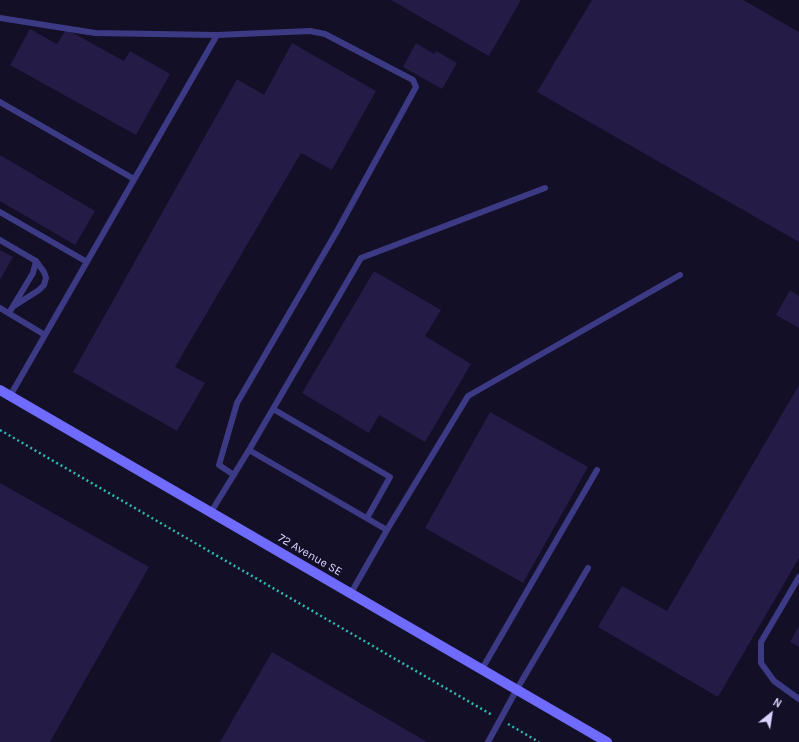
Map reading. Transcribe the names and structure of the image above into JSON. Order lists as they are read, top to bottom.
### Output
{
  "streets": {
    "street": ["72 Avenue SE"]
  },
  "north": "top right"
}
